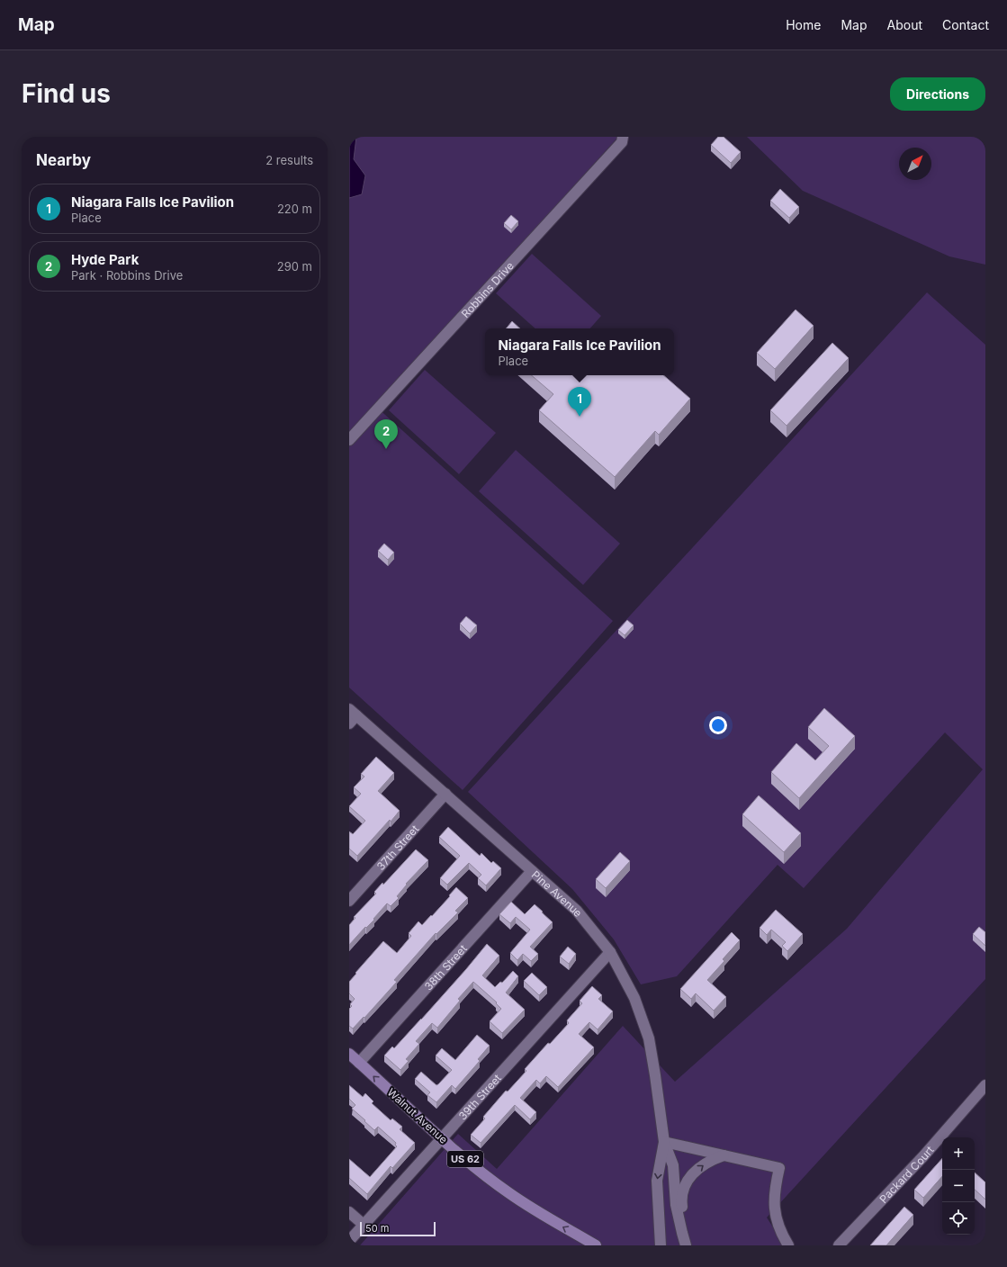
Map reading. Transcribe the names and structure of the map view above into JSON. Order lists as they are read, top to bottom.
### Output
{
  "streets": {
    "main road": ["Walnut Avenue", "US 62"],
    "street": [
      "Robbins Drive",
      "37th Street",
      "Pine Avenue",
      "38th Street",
      "39th Street",
      "Packard Court"
    ]
  },
  "crossings": [
    ["37th Street", "Pine Avenue"],
    ["Pine Avenue", "38th Street"],
    ["Pine Avenue", "39th Street"],
    ["38th Street", "Walnut Avenue"],
    ["39th Street", "Walnut Avenue"]
  ],
  "one_way": ["Walnut Avenue"],
  "scale_bar": "50 m",
  "north": "top right",
  "page": {
    "header": "Map",
    "nav": [
      "Home",
      "Map",
      "About",
      "Contact"
    ],
    "buttons": "Directions",
    "title": "Find us",
    "heading": ["Nearby", "2 results"],
    "list": [
      {
        "mark": "1",
        "name": "Niagara Falls Ice Pavilion",
        "note": "Place",
        "value": "220 m"
      },
      {
        "mark": "2",
        "name": "Hyde Park",
        "note": "Park · Robbins Drive",
        "value": "290 m"
      }
    ],
    "popup": ["Niagara Falls Ice Pavilion", "Place"],
    "pins": ["1", "2"],
    "map_buttons": ["+", "−"],
    "scale": "50 m"
  }
}
